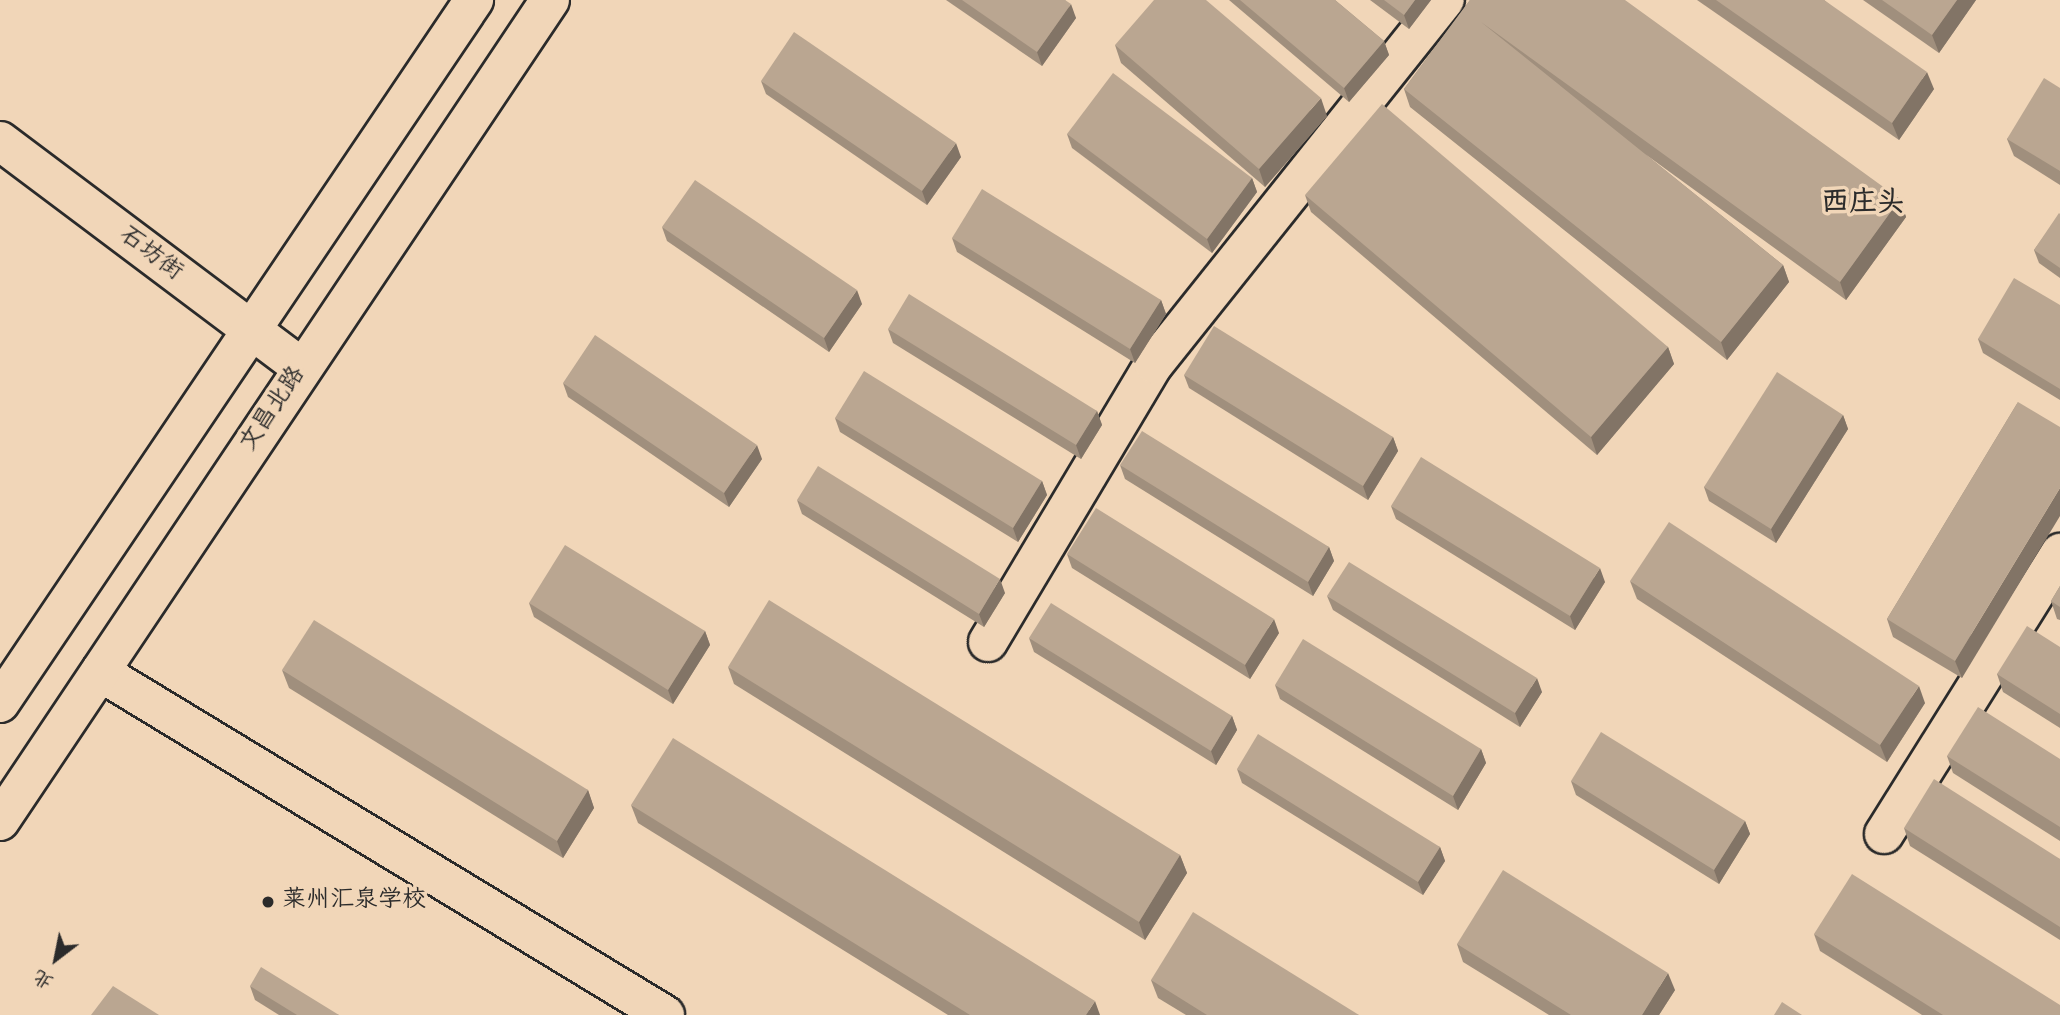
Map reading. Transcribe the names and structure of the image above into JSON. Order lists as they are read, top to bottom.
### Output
{
  "streets": {
    "street": ["石坊街", "文昌北路"]
  },
  "crossings": [
    ["石坊街", "文昌北路"]
  ],
  "districts": ["西庄头"],
  "places": ["莱州汇泉学校"],
  "north": "bottom left"
}
